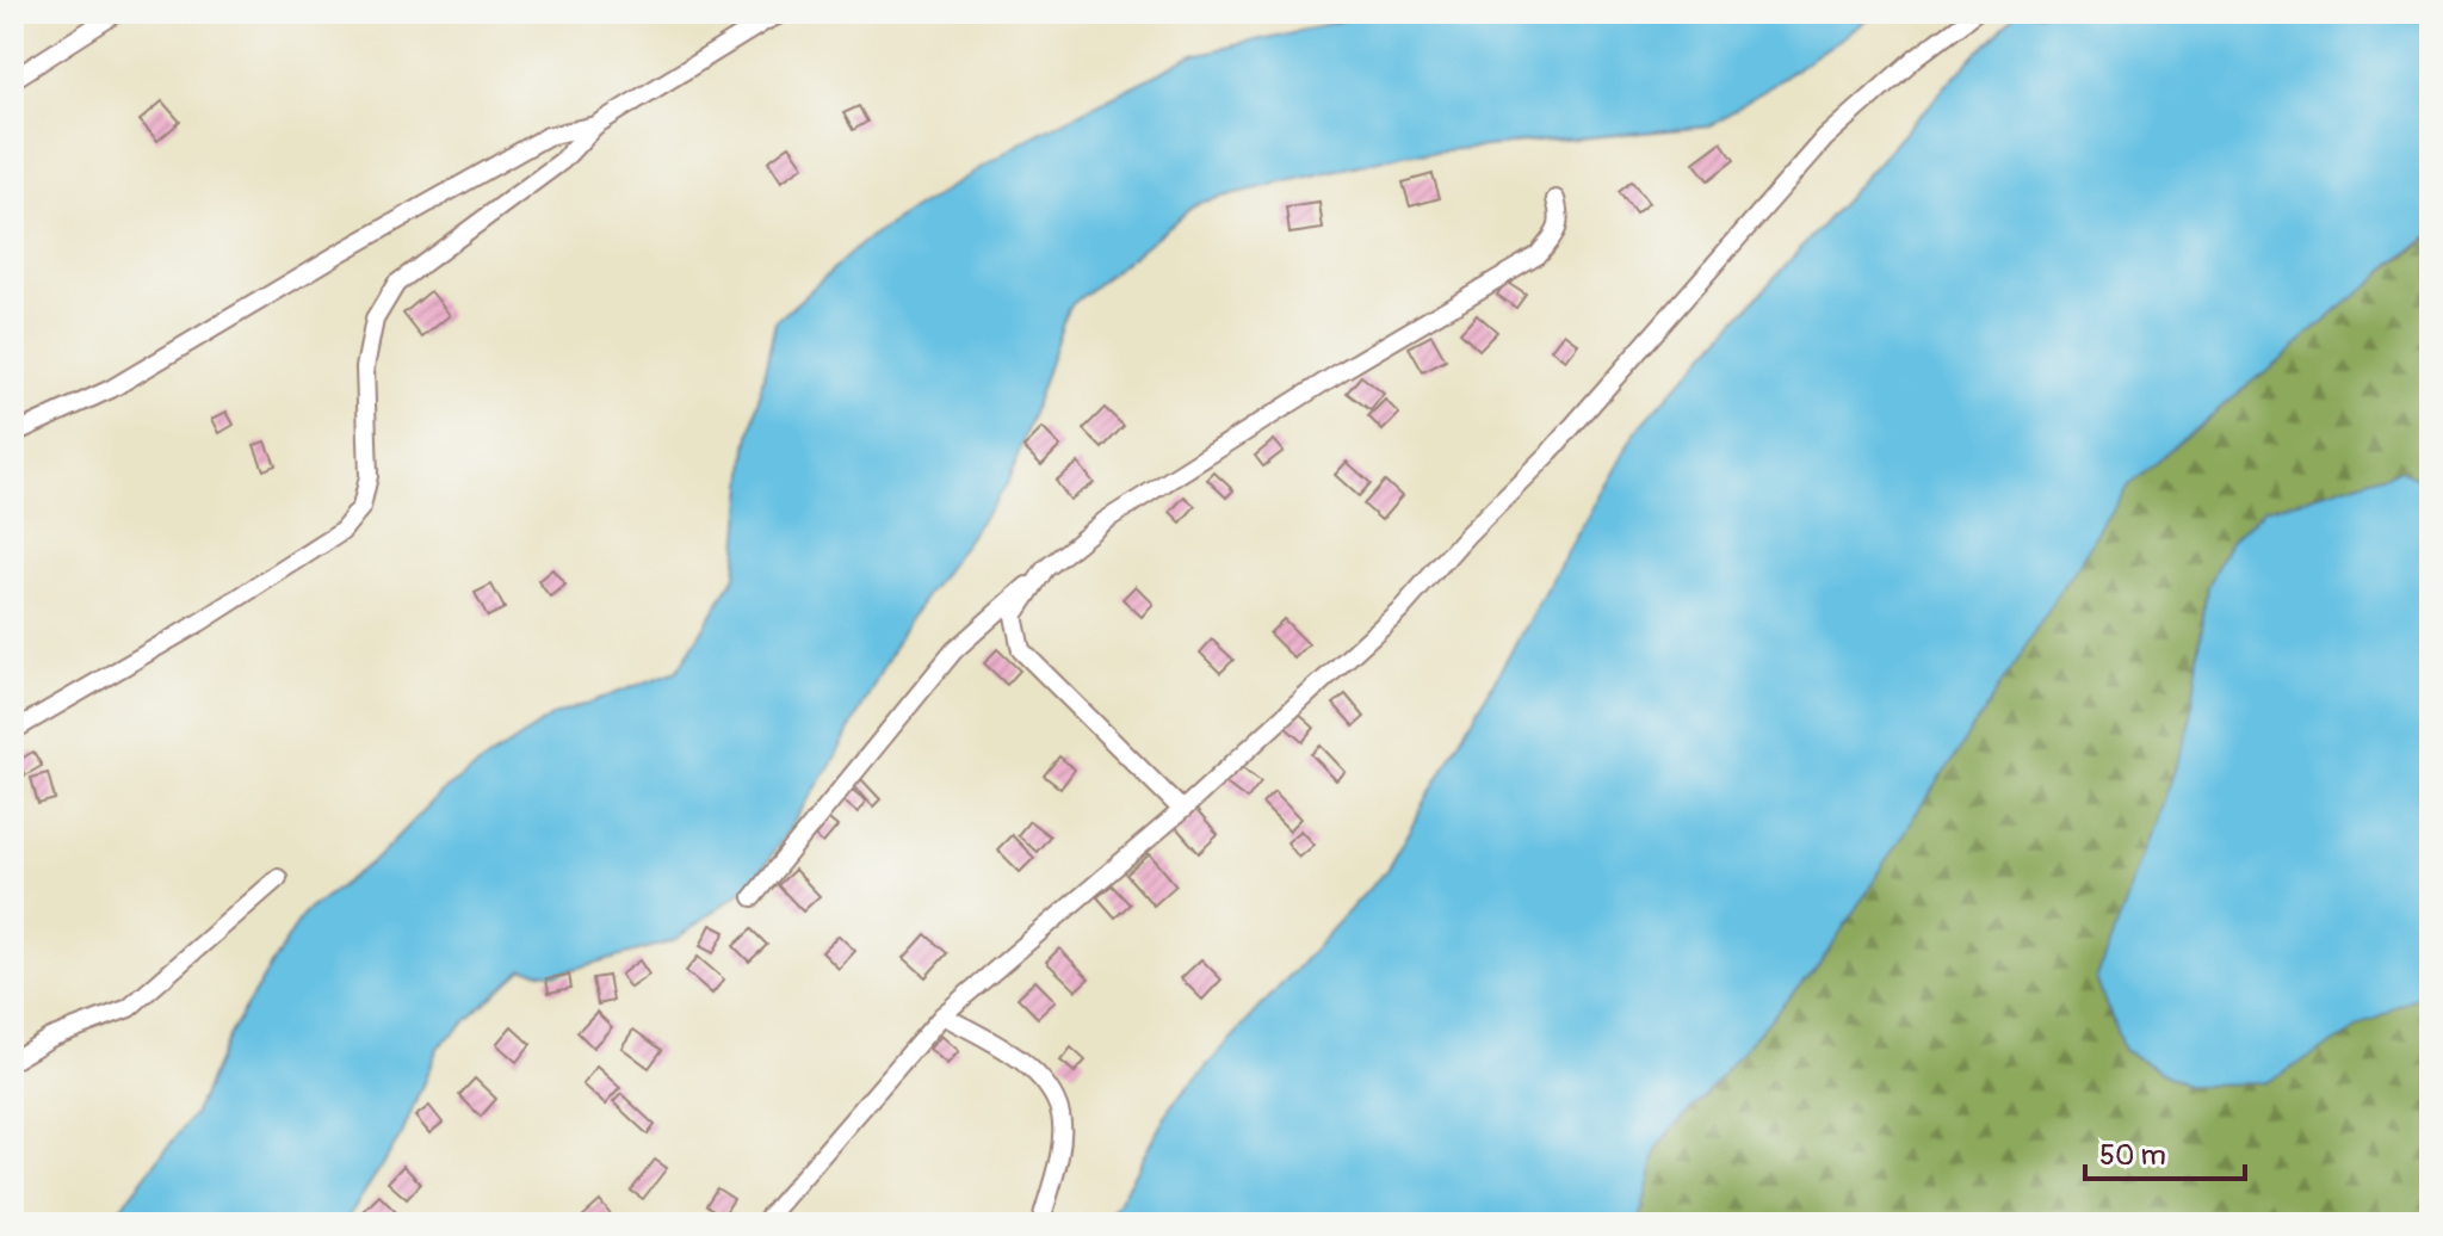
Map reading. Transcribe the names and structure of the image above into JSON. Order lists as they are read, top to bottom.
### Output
{
  "scale_bar": "50 m"
}
